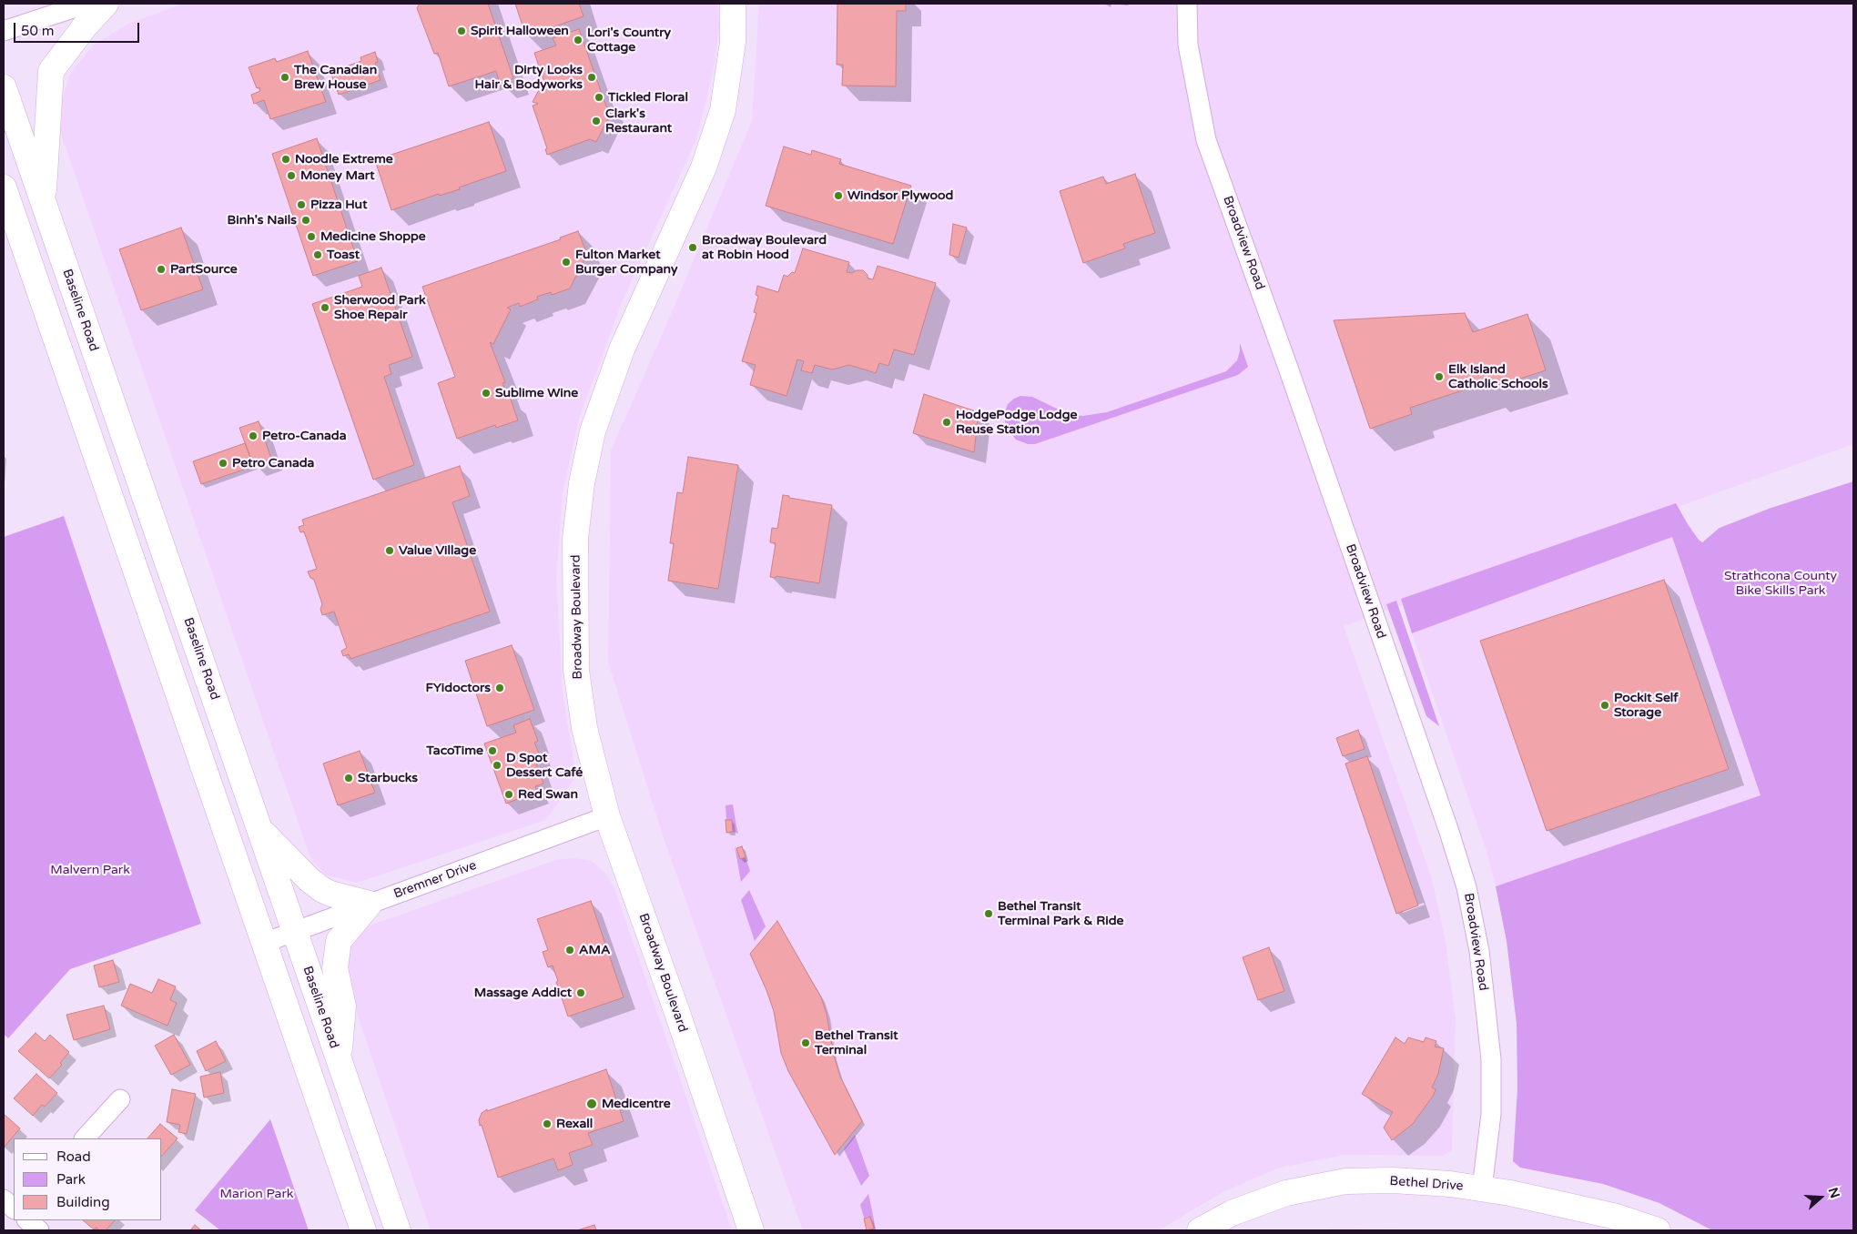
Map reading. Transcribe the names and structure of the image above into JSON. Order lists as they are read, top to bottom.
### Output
{
  "streets": {
    "main road": ["Baseline Road", "Broadway Boulevard", "Bethel Drive"],
    "street": ["Broadview Road", "Bremner Drive"]
  },
  "crossings": [
    ["Broadview Road", "Bethel Drive"],
    ["Baseline Road", "Bremner Drive"],
    ["Broadway Boulevard", "Bremner Drive"]
  ],
  "parks": ["Strathcona County Bike Skills Park", "Malvern Park", "Marion Park"],
  "places": [
    "Spirit Halloween",
    "Lori's Country Cottage",
    "The Canadian Brew House",
    "Dirty Looks Hair & Bodyworks",
    "Tickled Floral",
    "Clark's Restaurant",
    "Noodle Extreme",
    "Money Mart",
    "Windsor Plywood",
    "Pizza Hut",
    "Binh's Nails",
    "Medicine Shoppe",
    "Broadway Boulevard at Robin Hood",
    "Toast",
    "Fulton Market Burger Company",
    "PartSource",
    "Sherwood Park Shoe Repair",
    "Elk Island Catholic Schools",
    "Sublime Wine",
    "HodgePodge Lodge Reuse Station",
    "Petro-Canada",
    "Petro Canada",
    "Value Village",
    "FYidoctors",
    "Pockit Self Storage",
    "TacoTime",
    "D Spot Dessert Café",
    "Starbucks",
    "Red Swan",
    "Bethel Transit Terminal Park & Ride",
    "AMA",
    "Massage Addict",
    "Bethel Transit Terminal",
    "Medicentre",
    "Rexall"
  ],
  "legend": ["Road", "Park", "Building"],
  "scale_bar": "50 m",
  "north": "right"
}
